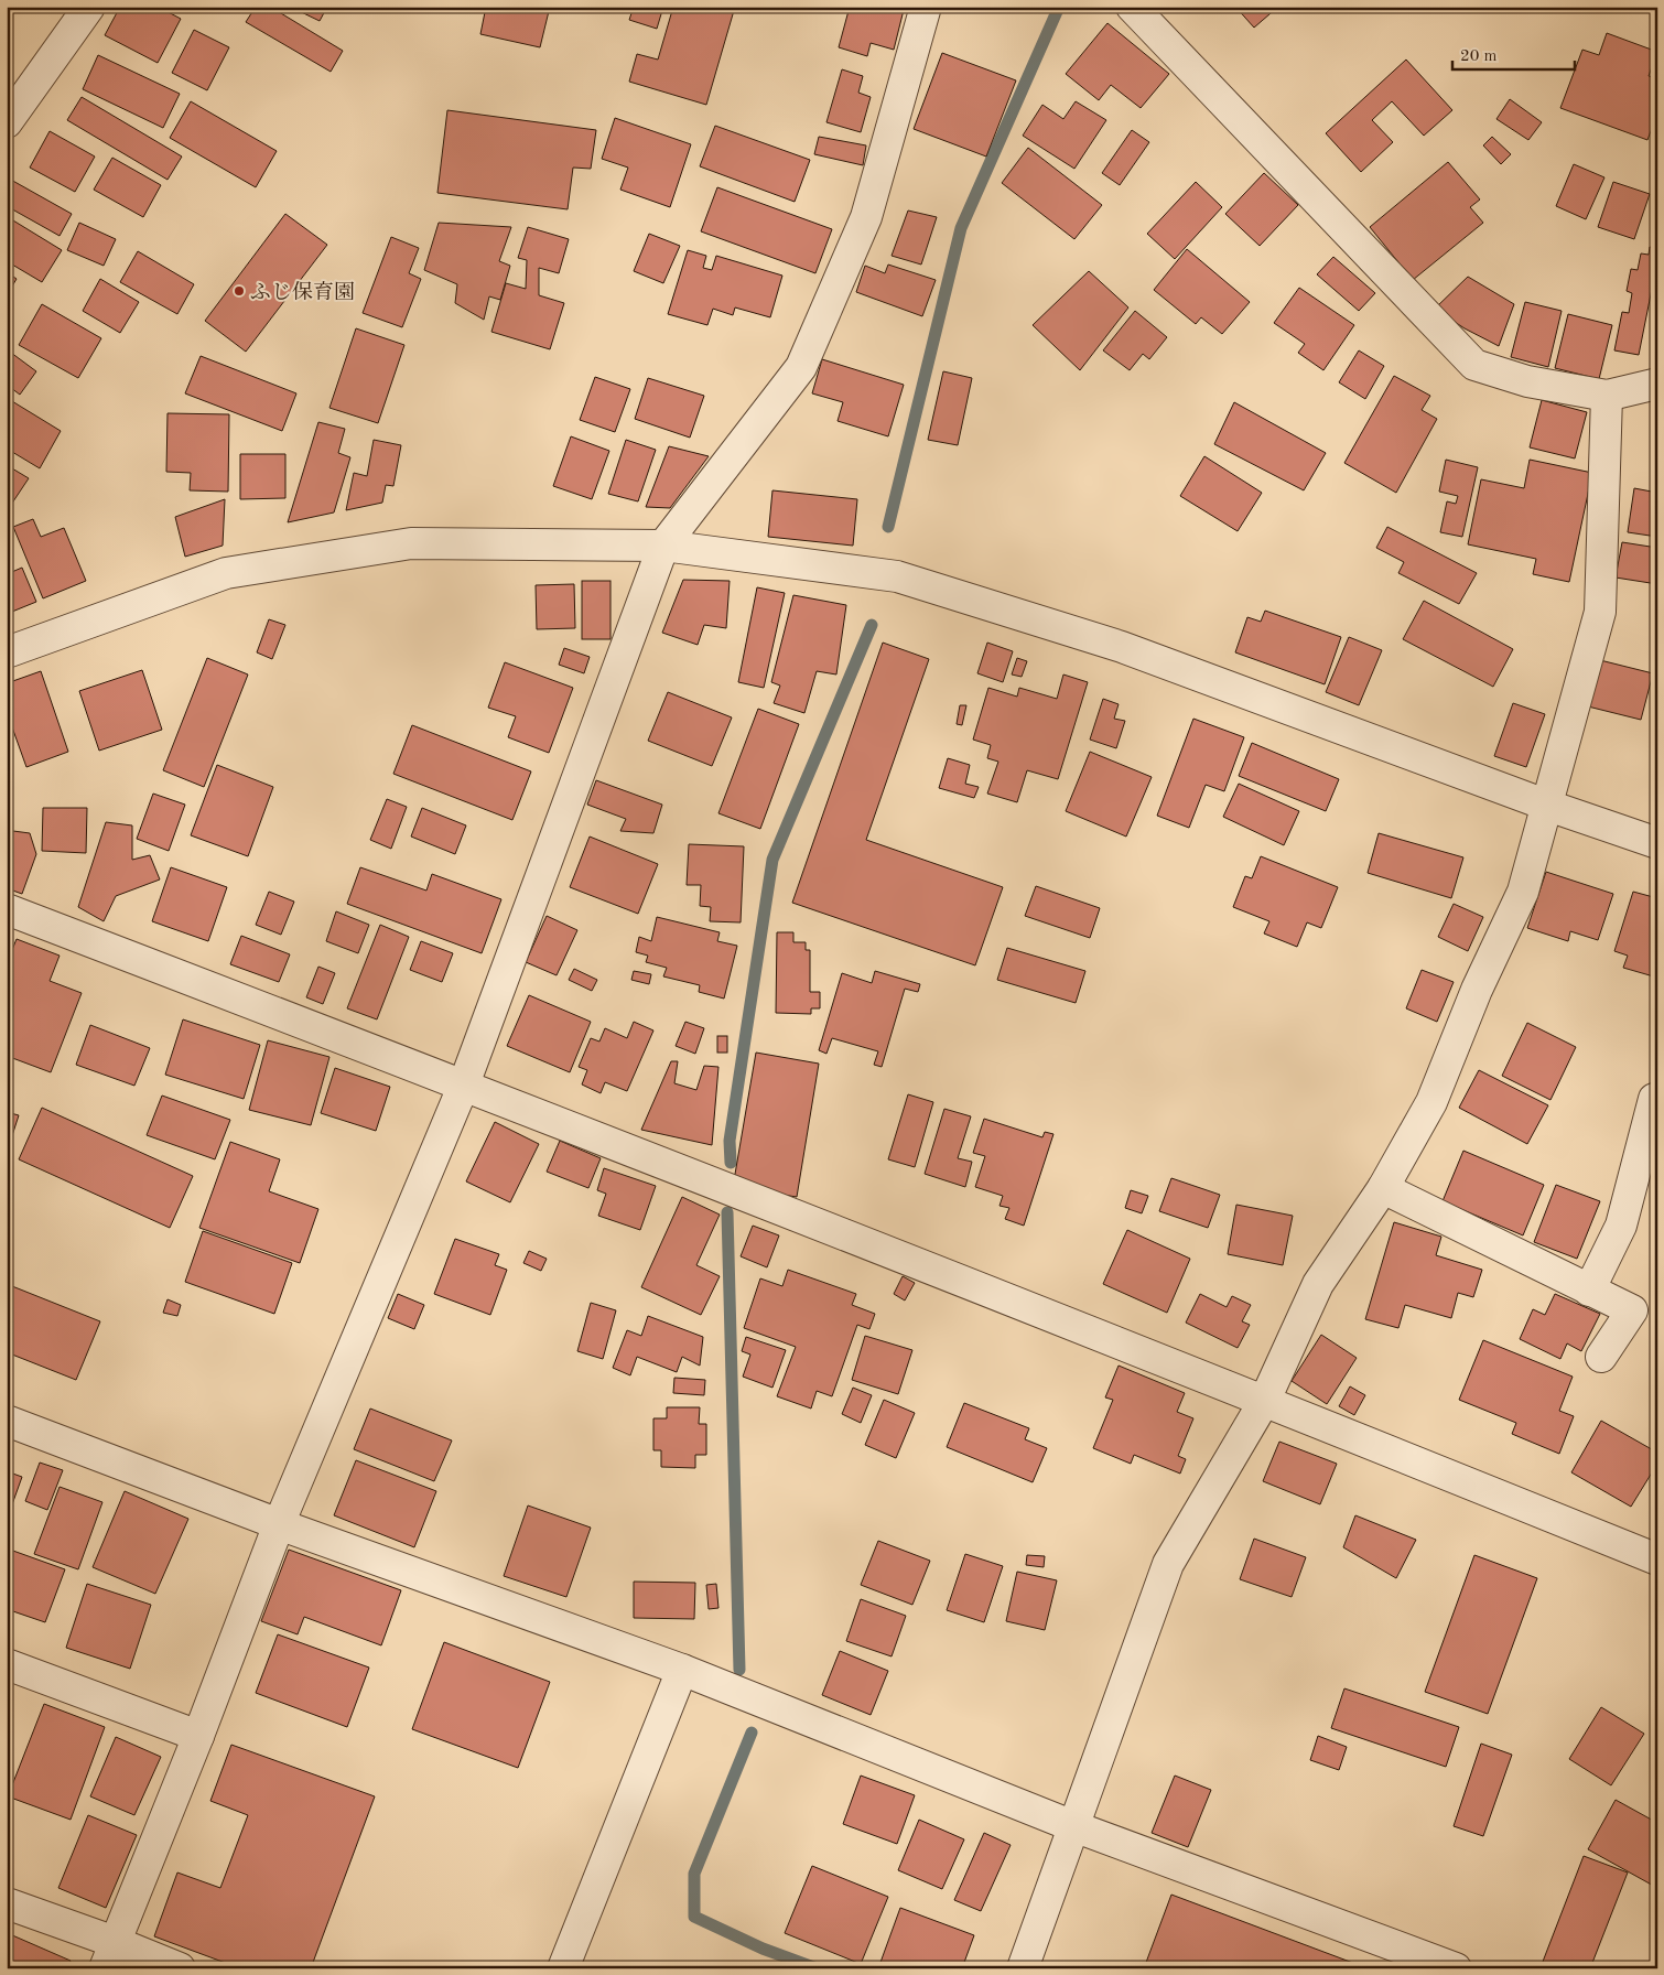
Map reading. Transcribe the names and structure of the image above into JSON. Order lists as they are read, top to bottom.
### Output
{
  "places": ["ふじ保育園"],
  "scale_bar": "20 m"
}
